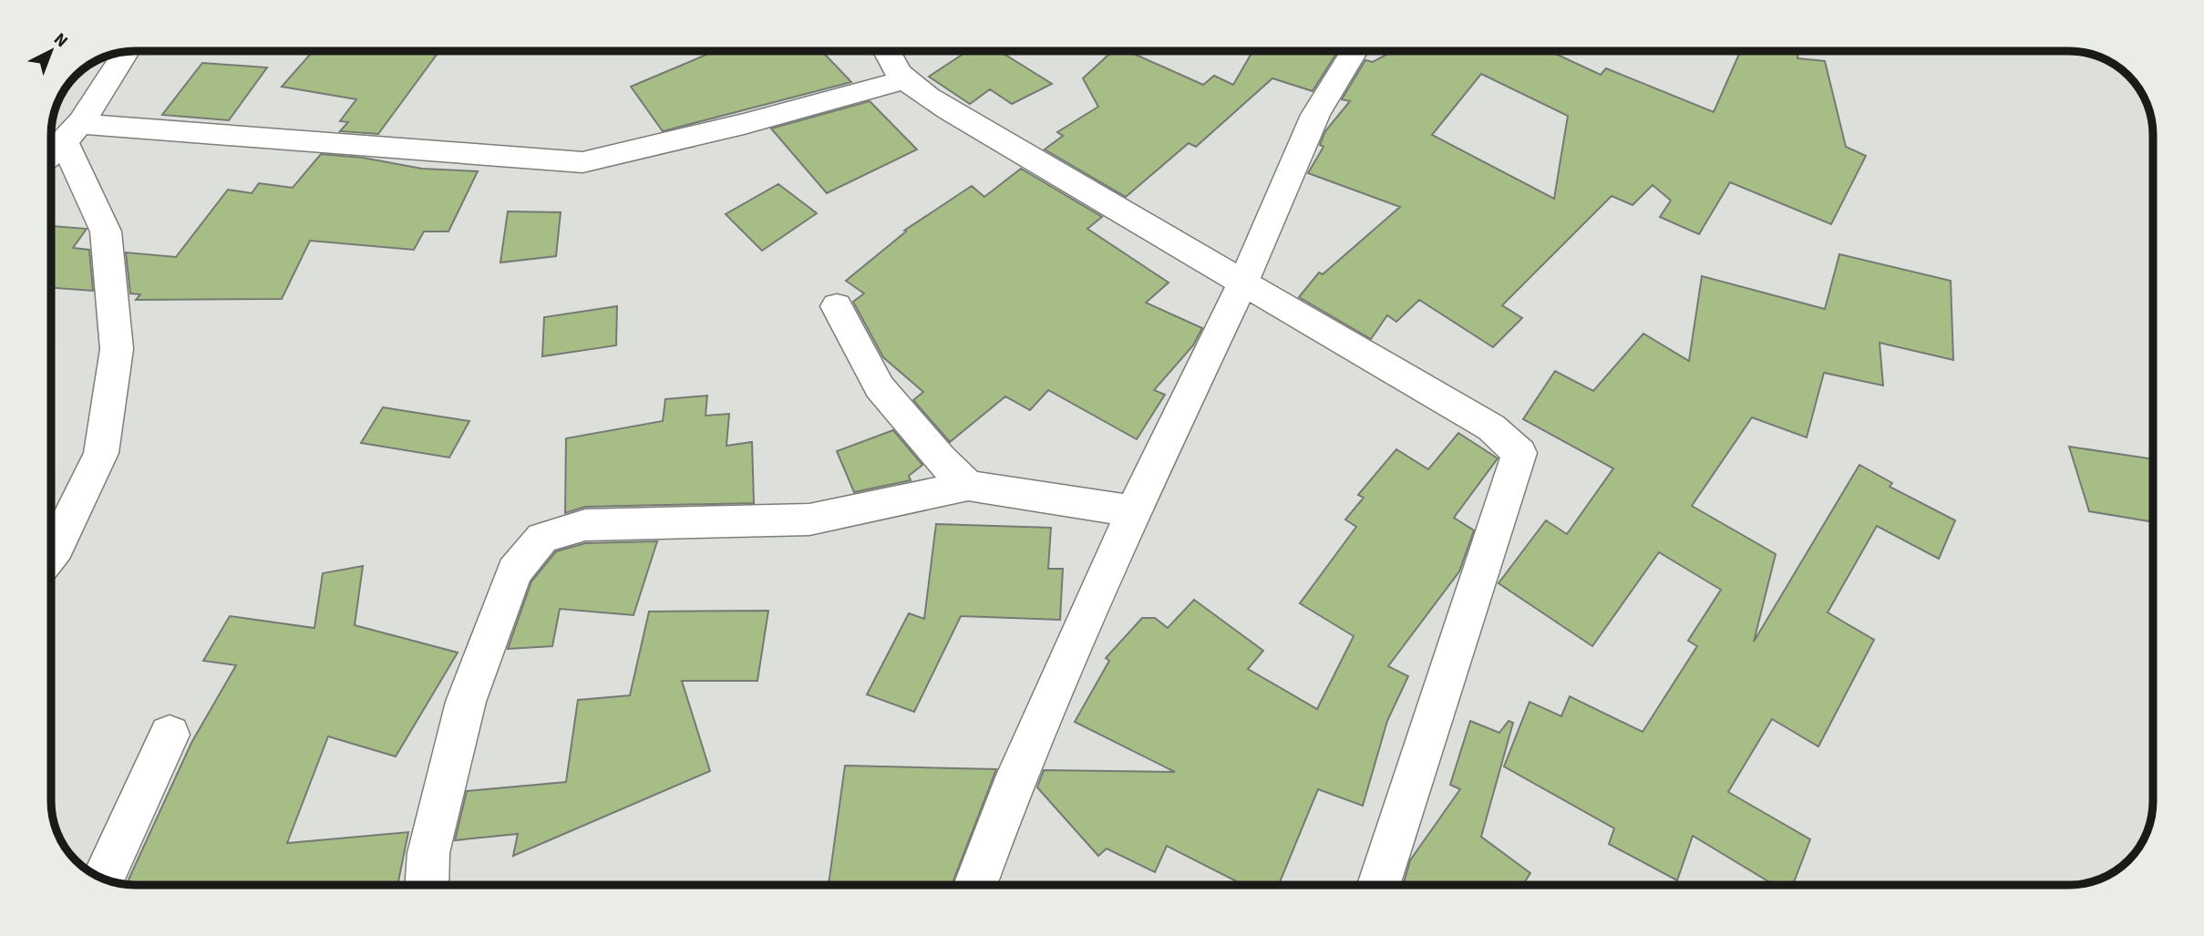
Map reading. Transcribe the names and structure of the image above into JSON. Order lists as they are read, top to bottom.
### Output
{
  "north": "top right"
}
